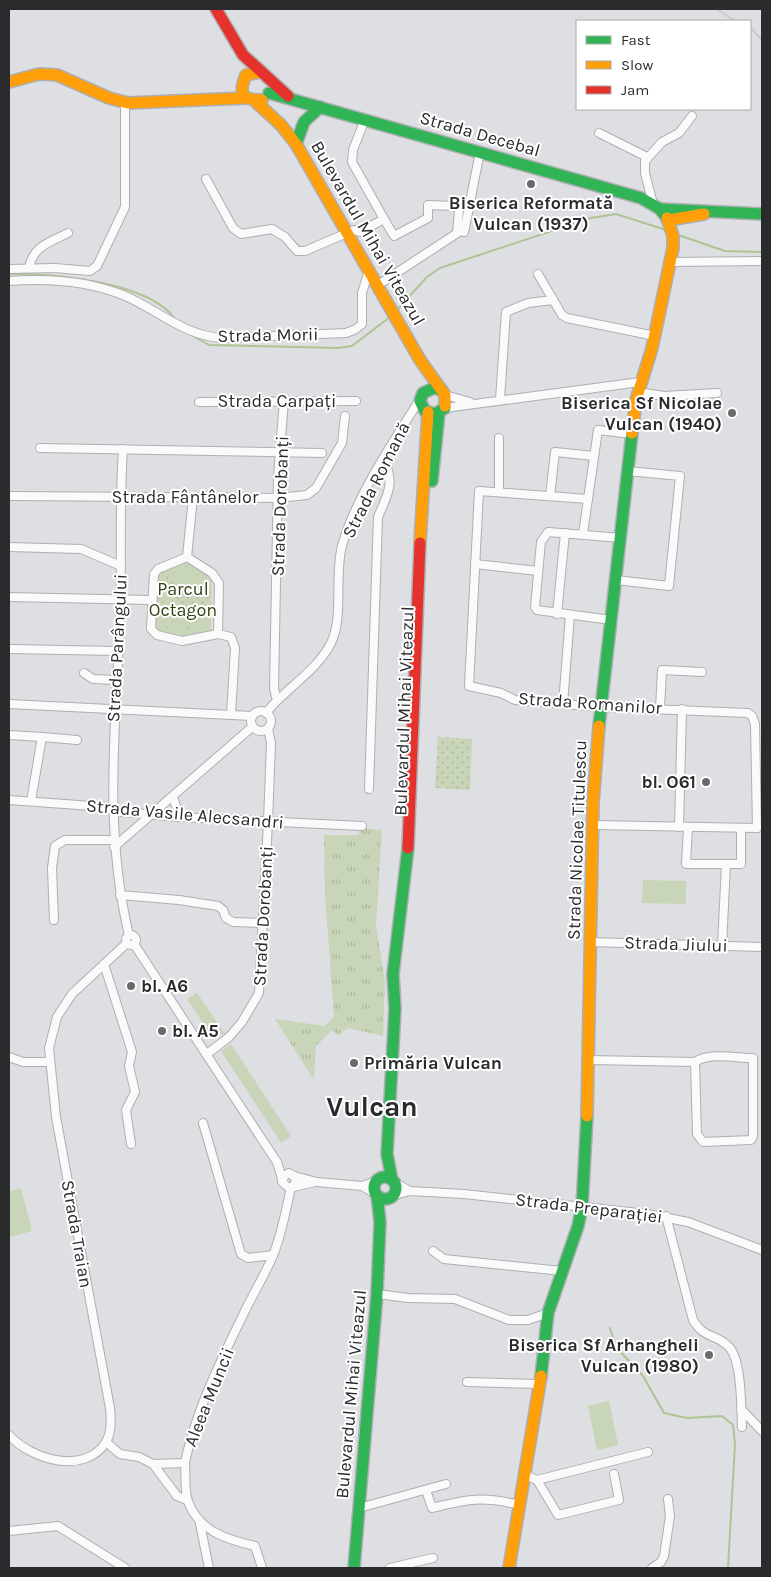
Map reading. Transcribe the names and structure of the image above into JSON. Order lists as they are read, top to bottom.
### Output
{
  "streets": {
    "main road": ["Strada Decebal", "Bulevardul Mihai Viteazul", "Strada Nicolae Titulescu"],
    "street": [
      "Strada Morii",
      "Strada Carpați",
      "Strada Romană",
      "Strada Fântânelor",
      "Strada Dorobanți",
      "Strada Parângului",
      "Strada Romanilor",
      "Strada Vasile Alecsandri",
      "Strada Jiului",
      "Strada Preparației",
      "Strada Traian",
      "Aleea Muncii"
    ]
  },
  "crossings": [
    ["Strada Decebal", "Bulevardul Mihai Viteazul"],
    ["Bulevardul Mihai Viteazul", "Strada Morii"],
    ["Bulevardul Mihai Viteazul", "Strada Romană"],
    ["Bulevardul Mihai Viteazul", "Strada Preparației"],
    ["Strada Carpați", "Strada Dorobanți"],
    ["Strada Romană", "Strada Dorobanți"],
    ["Strada Romană", "Strada Nicolae Titulescu"],
    ["Strada Fântânelor", "Strada Dorobanți"],
    ["Strada Fântânelor", "Strada Parângului"],
    ["Strada Dorobanți", "Strada Vasile Alecsandri"],
    ["Strada Parângului", "Strada Vasile Alecsandri"],
    ["Strada Romanilor", "Strada Nicolae Titulescu"],
    ["Strada Nicolae Titulescu", "Strada Jiului"],
    ["Strada Nicolae Titulescu", "Strada Preparației"],
    ["Strada Traian", "Aleea Muncii"]
  ],
  "districts": ["Vulcan"],
  "parks": ["Parcul Octagon"],
  "places": [
    "Biserica Reformată Vulcan (1937)",
    "Biserica Sf Nicolae Vulcan (1940)",
    "bl. O61",
    "bl. A6",
    "bl. A5",
    "Primăria Vulcan",
    "Biserica Sf Arhangheli Vulcan (1980)"
  ],
  "legend": ["Fast", "Slow", "Jam"]
}
